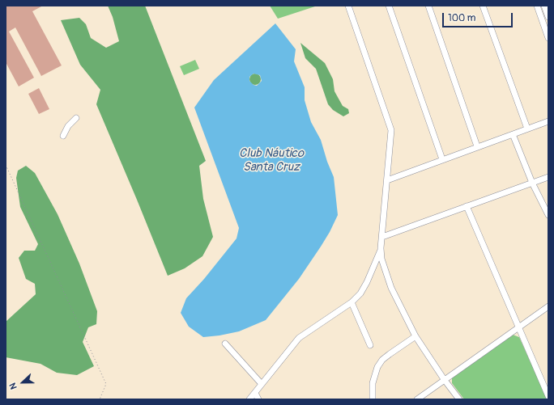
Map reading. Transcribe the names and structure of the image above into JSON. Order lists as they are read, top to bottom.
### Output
{
  "water": ["Club Náutico Santa Cruz"],
  "scale_bar": "100 m",
  "north": "left"
}
